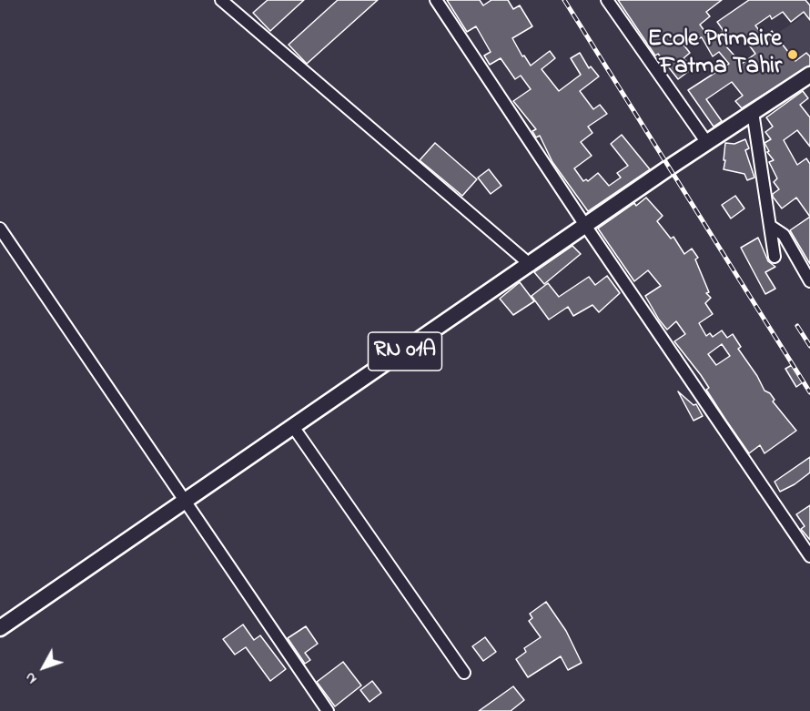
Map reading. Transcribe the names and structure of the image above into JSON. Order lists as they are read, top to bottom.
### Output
{
  "streets": {
    "main road": ["RN 01A"]
  },
  "places": ["Ecole Primaire Fatma Tahir"],
  "north": "bottom left"
}
